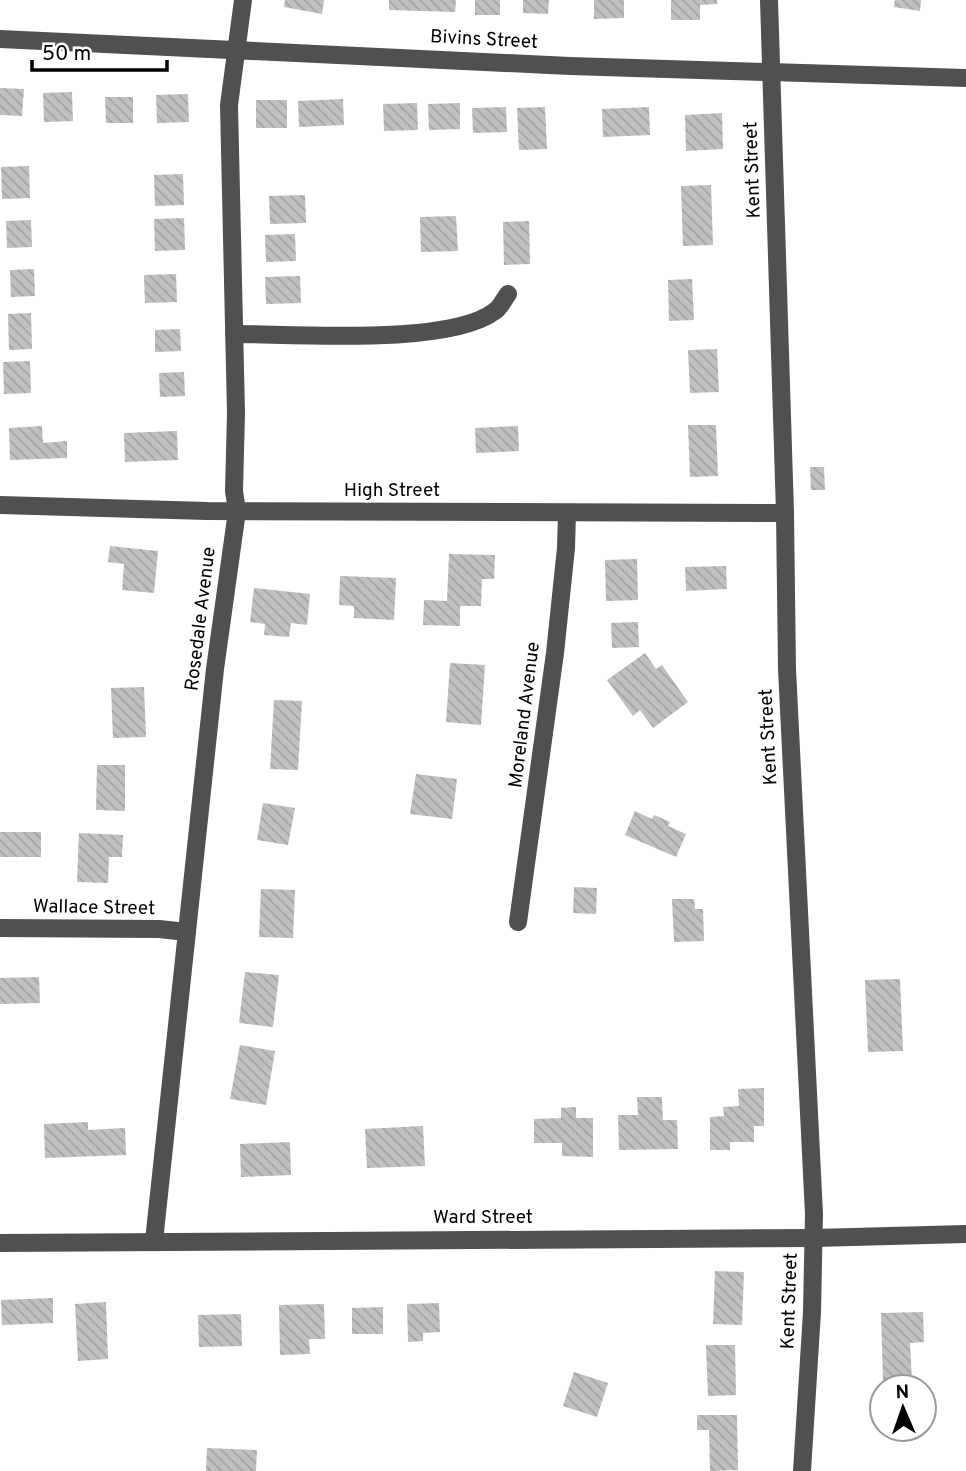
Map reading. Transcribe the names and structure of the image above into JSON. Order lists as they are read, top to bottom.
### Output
{
  "streets": {
    "street": [
      "Bivins Street",
      "Kent Street",
      "High Street",
      "Rosedale Avenue",
      "Moreland Avenue",
      "Wallace Street",
      "Ward Street"
    ]
  },
  "crossings": [
    ["Bivins Street", "Kent Street"],
    ["Bivins Street", "Rosedale Avenue"],
    ["Kent Street", "High Street"],
    ["Kent Street", "Ward Street"],
    ["High Street", "Rosedale Avenue"],
    ["High Street", "Moreland Avenue"],
    ["Rosedale Avenue", "Wallace Street"],
    ["Rosedale Avenue", "Ward Street"]
  ],
  "scale_bar": "50 m",
  "north": "top"
}
